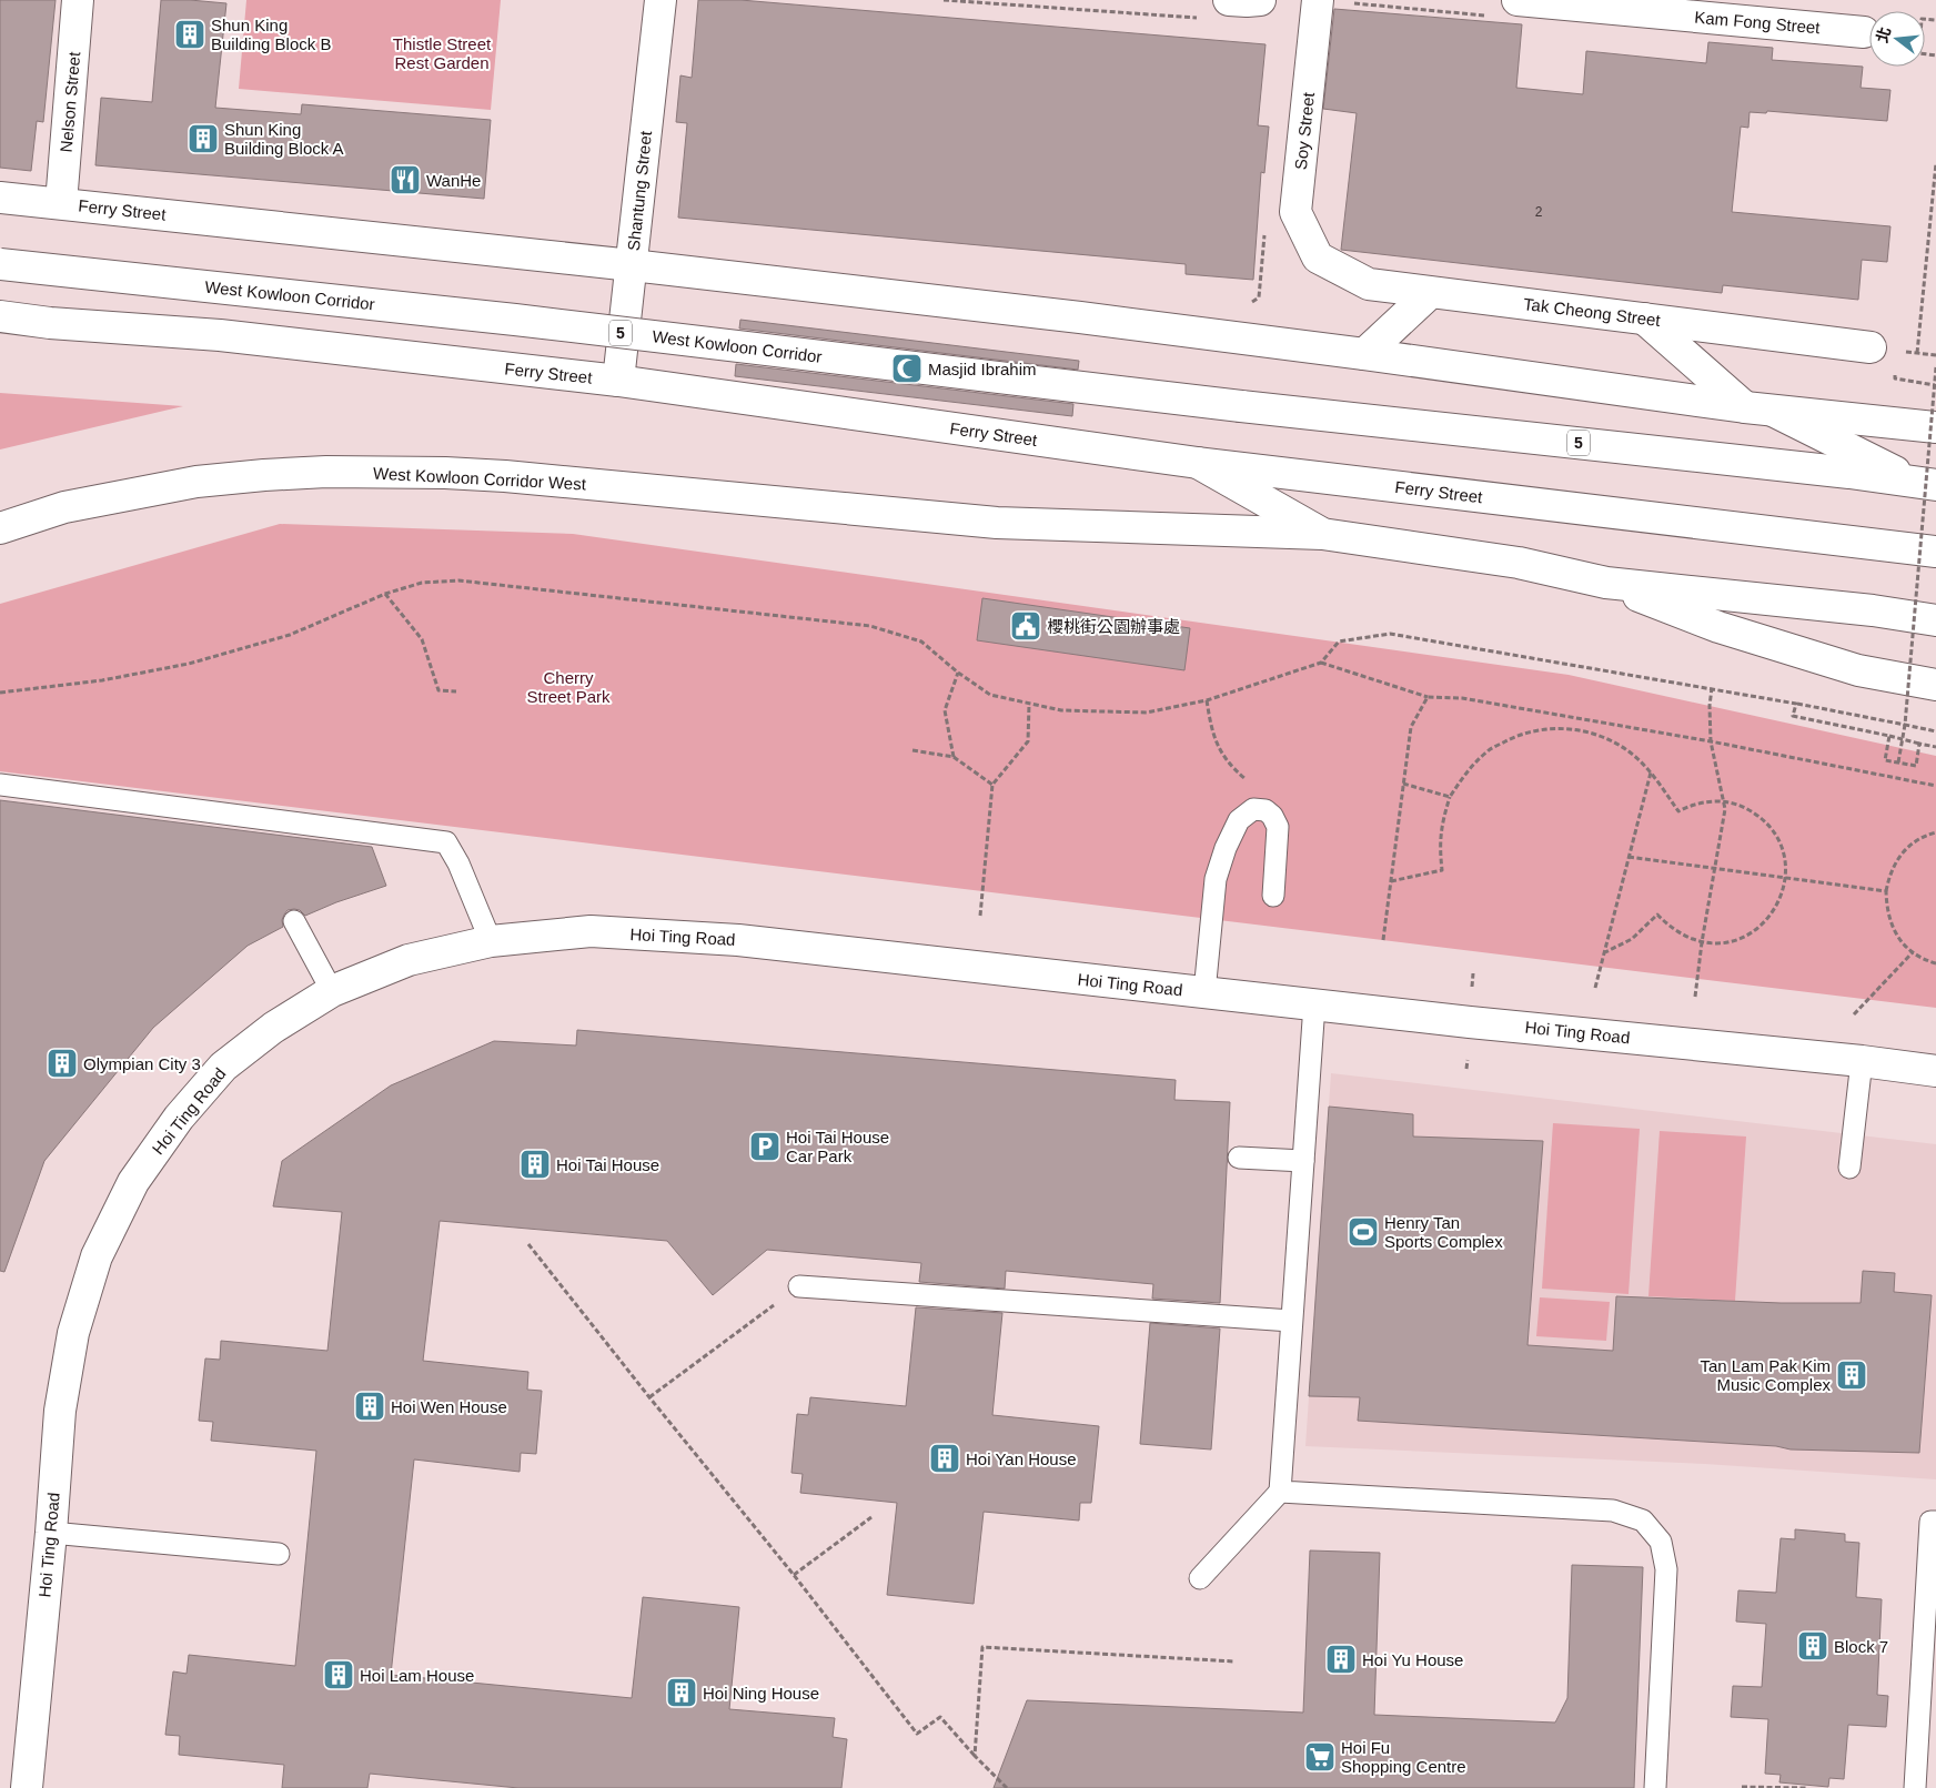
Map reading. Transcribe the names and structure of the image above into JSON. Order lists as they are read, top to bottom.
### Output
{
  "streets": {
    "main road": [
      "Kam Fong Street",
      "Nelson Street",
      "Soy Street",
      "Shantung Street",
      "Ferry Street",
      "West Kowloon Corridor",
      "Tak Cheong Street",
      "5",
      "West Kowloon Corridor West",
      "Hoi Ting Road"
    ]
  },
  "crossings": [
    ["Nelson Street", "Ferry Street"],
    ["Soy Street", "Tak Cheong Street"],
    ["Shantung Street", "Ferry Street"]
  ],
  "parks": ["Thistle Street Rest Garden", "Cherry Street Park"],
  "places": {
    "building": [
      "Shun King Building Block B",
      "Shun King Building Block A",
      "Olympian City 3",
      "Hoi Tai House",
      "Tan Lam Pak Kim Music Complex",
      "Hoi Wen House",
      "Hoi Yan House",
      "Block 7",
      "Hoi Yu House",
      "Hoi Lam House",
      "Hoi Ning House"
    ],
    "restaurant": ["WanHe"],
    "mosque": ["Masjid Ibrahim"],
    "public building": ["櫻桃街公園辦事處"],
    "parking": ["Hoi Tai House Car Park"],
    "sports": ["Henry Tan Sports Complex"],
    "supermarket": ["Hoi Fu Shopping Centre"]
  },
  "house_numbers": ["2"],
  "north": "left"
}
